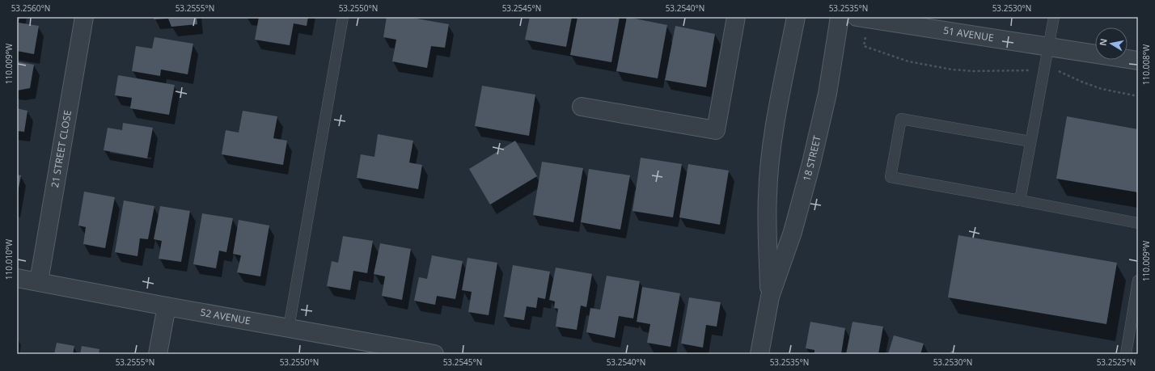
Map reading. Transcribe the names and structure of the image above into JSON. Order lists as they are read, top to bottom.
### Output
{
  "streets": {
    "street": [
      "51 AVENUE",
      "21 STREET CLOSE",
      "18 STREET",
      "52 AVENUE"
    ]
  },
  "crossings": [
    ["21 STREET CLOSE", "52 AVENUE"]
  ],
  "north": "left",
  "coordinates": [
    "53.2560°N",
    "53.2555°N",
    "53.2550°N",
    "53.2545°N",
    "53.2540°N",
    "53.2535°N",
    "53.2530°N",
    "110.009°W",
    "110.008°W",
    "110.010°W",
    "53.2525°N"
  ]
}
